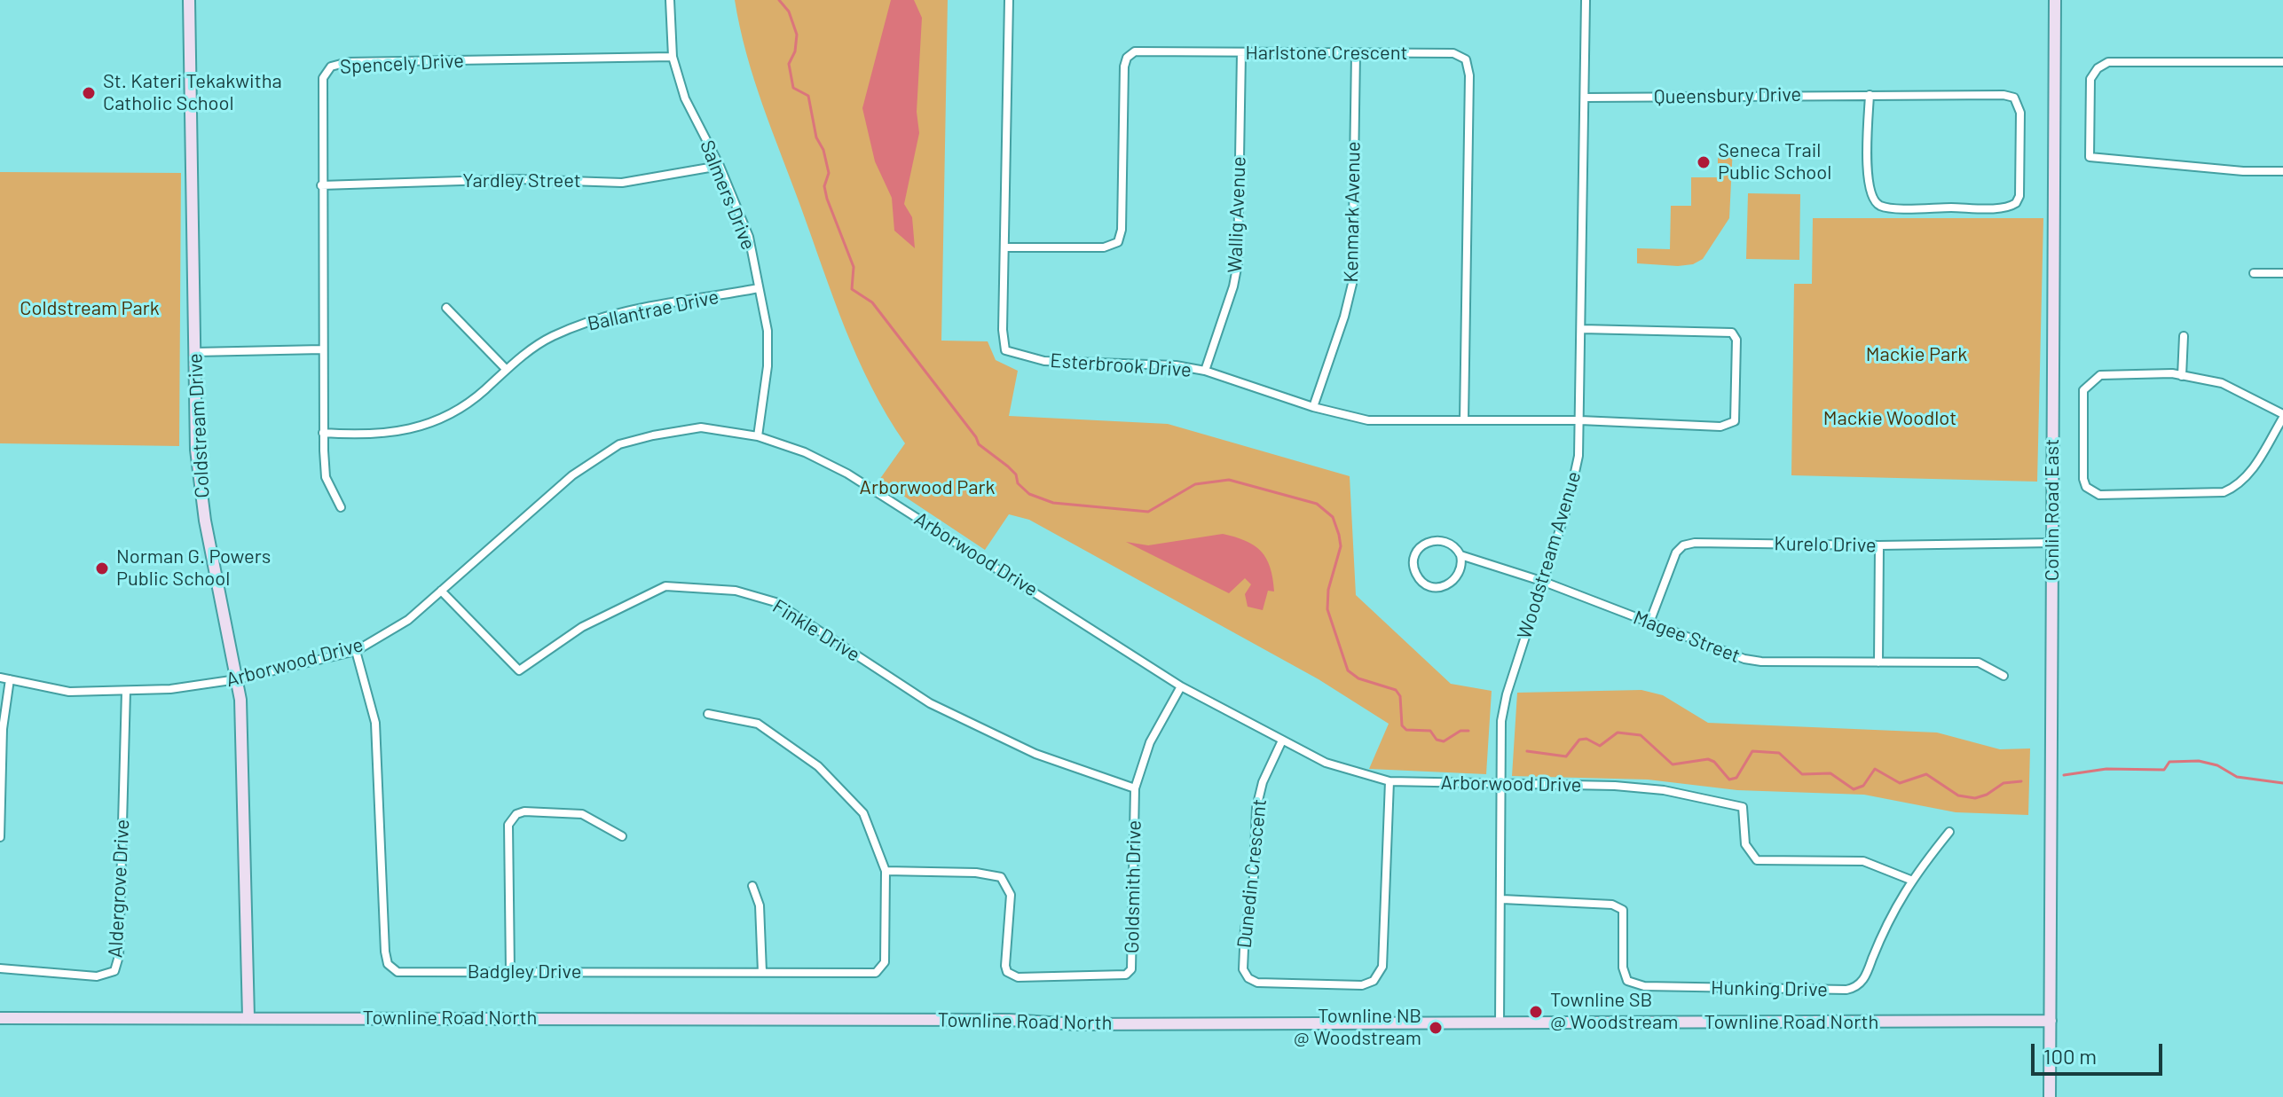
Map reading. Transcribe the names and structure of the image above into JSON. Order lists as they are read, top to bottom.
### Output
{
  "streets": {
    "street": [
      "Harlstone Crescent",
      "Spencely Drive",
      "Queensbury Drive",
      "Yardley Street",
      "Salmers Drive",
      "Kenmark Avenue",
      "Wallig Avenue",
      "Ballantrae Drive",
      "Esterbrook Drive",
      "Coldstream Drive",
      "Conlin Road East",
      "Kurelo Drive",
      "Arborwood Drive",
      "Woodstream Avenue",
      "Finkle Drive",
      "Magee Street",
      "Dunedin Crescent",
      "Goldsmith Drive",
      "Aldergrove Drive",
      "Badgley Drive",
      "Hunking Drive",
      "Townline Road North"
    ]
  },
  "crossings": [
    ["Harlstone Crescent", "Kenmark Avenue"],
    ["Harlstone Crescent", "Wallig Avenue"],
    ["Harlstone Crescent", "Esterbrook Drive"],
    ["Spencely Drive", "Yardley Street"],
    ["Spencely Drive", "Salmers Drive"],
    ["Spencely Drive", "Ballantrae Drive"],
    ["Queensbury Drive", "Woodstream Avenue"],
    ["Yardley Street", "Salmers Drive"],
    ["Salmers Drive", "Ballantrae Drive"],
    ["Salmers Drive", "Arborwood Drive"],
    ["Kenmark Avenue", "Esterbrook Drive"],
    ["Wallig Avenue", "Esterbrook Drive"],
    ["Esterbrook Drive", "Woodstream Avenue"],
    ["Coldstream Drive", "Arborwood Drive"],
    ["Coldstream Drive", "Townline Road North"],
    ["Conlin Road East", "Kurelo Drive"],
    ["Conlin Road East", "Townline Road North"],
    ["Kurelo Drive", "Magee Street"],
    ["Arborwood Drive", "Woodstream Avenue"],
    ["Arborwood Drive", "Finkle Drive"],
    ["Arborwood Drive", "Dunedin Crescent"],
    ["Arborwood Drive", "Goldsmith Drive"],
    ["Arborwood Drive", "Aldergrove Drive"],
    ["Arborwood Drive", "Badgley Drive"],
    ["Arborwood Drive", "Hunking Drive"],
    ["Woodstream Avenue", "Magee Street"],
    ["Woodstream Avenue", "Hunking Drive"],
    ["Woodstream Avenue", "Townline Road North"],
    ["Finkle Drive", "Goldsmith Drive"],
    ["Goldsmith Drive", "Badgley Drive"]
  ],
  "parks": [
    "Coldstream Park",
    "Mackie Park",
    "Mackie Woodlot",
    "Arborwood Park"
  ],
  "places": [
    "St. Kateri Tekakwitha Catholic School",
    "Seneca Trail Public School",
    "Norman G. Powers Public School",
    "Townline SB @ Woodstream",
    "Townline NB @ Woodstream"
  ],
  "scale_bar": "100 m"
}
